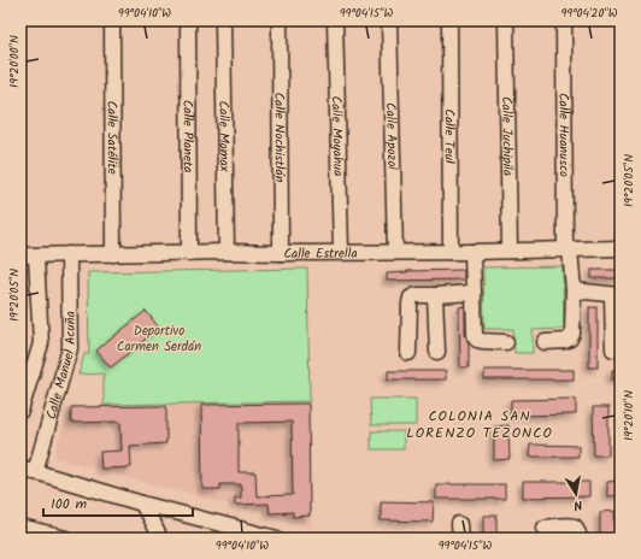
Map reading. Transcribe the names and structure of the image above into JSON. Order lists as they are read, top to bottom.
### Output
{
  "streets": {
    "street": [
      "Calle Huanusco",
      "Calle Planeta",
      "Calle Momax",
      "Calle Moyahua",
      "Calle Apozol",
      "Calle Teul",
      "Calle Juchipila",
      "Calle Satélite",
      "Calle Nochistlán",
      "Calle Estrella",
      "Calle Manuel Acuña"
    ]
  },
  "crossings": [
    ["Calle Huanusco", "Calle Estrella"],
    ["Calle Planeta", "Calle Estrella"],
    ["Calle Momax", "Calle Estrella"],
    ["Calle Moyahua", "Calle Estrella"],
    ["Calle Apozol", "Calle Estrella"],
    ["Calle Teul", "Calle Estrella"],
    ["Calle Juchipila", "Calle Estrella"],
    ["Calle Satélite", "Calle Estrella"],
    ["Calle Nochistlán", "Calle Estrella"],
    ["Calle Estrella", "Calle Manuel Acuña"]
  ],
  "districts": ["COLONIA SAN LORENZO TEZONCO"],
  "parks": ["Deportivo Carmen Serdán"],
  "scale_bar": "100 m",
  "north": "bottom",
  "coordinates": [
    "99°04'10\"W",
    "99°04'15\"W",
    "99°04'20\"W",
    "19°20'00\"N",
    "19°20'05\"N",
    "19°20'10\"N"
  ]
}
